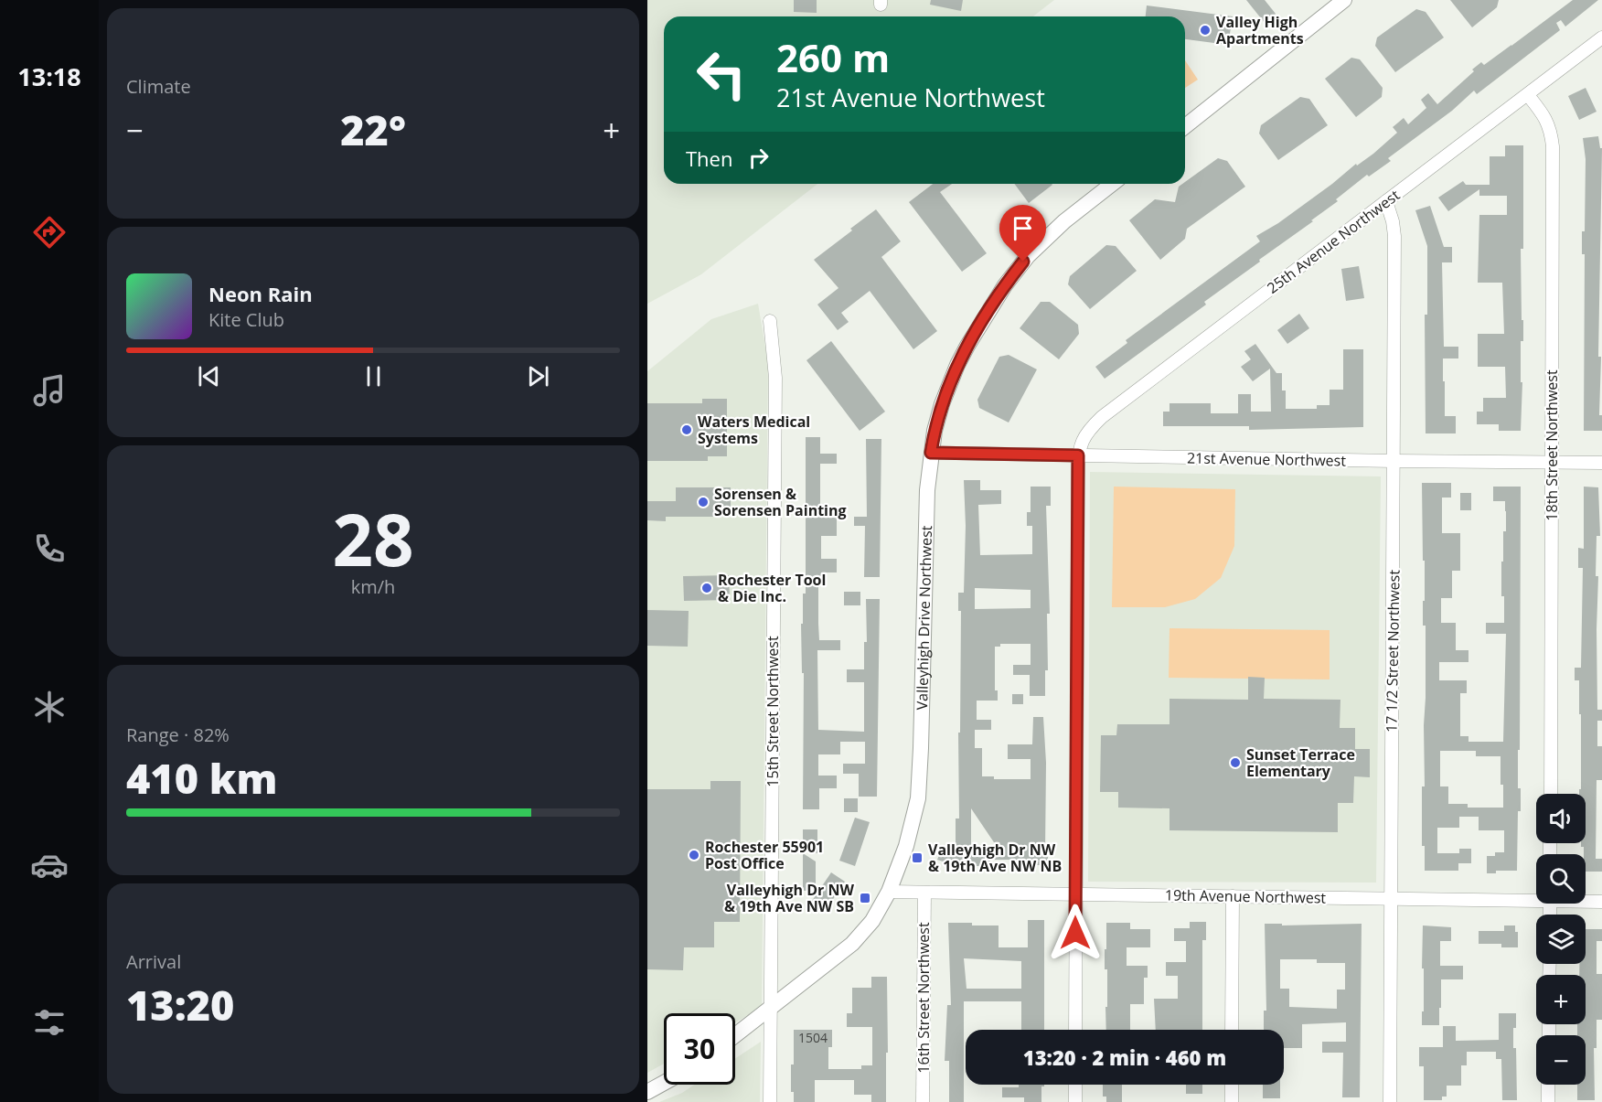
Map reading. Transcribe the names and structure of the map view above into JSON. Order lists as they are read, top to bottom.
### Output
{
  "streets": {
    "main road": ["Valleyhigh Drive Northwest"],
    "street": [
      "25th Avenue Northwest",
      "18th Street Northwest",
      "21st Avenue Northwest",
      "17 1/2 Street Northwest",
      "15th Street Northwest",
      "19th Avenue Northwest",
      "16th Street Northwest"
    ]
  },
  "crossings": [
    ["25th Avenue Northwest", "18th Street Northwest"],
    ["25th Avenue Northwest", "21st Avenue Northwest"],
    ["25th Avenue Northwest", "17 1/2 Street Northwest"],
    ["18th Street Northwest", "21st Avenue Northwest"],
    ["21st Avenue Northwest", "Valleyhigh Drive Northwest"],
    ["21st Avenue Northwest", "17 1/2 Street Northwest"],
    ["Valleyhigh Drive Northwest", "15th Street Northwest"],
    ["Valleyhigh Drive Northwest", "19th Avenue Northwest"],
    ["17 1/2 Street Northwest", "19th Avenue Northwest"],
    ["19th Avenue Northwest", "16th Street Northwest"]
  ],
  "places": {
    "other": [
      "Valley High Apartments",
      "Waters Medical Systems",
      "Sorensen & Sorensen Painting",
      "Rochester Tool & Die Inc.",
      "Sunset Terrace Elementary",
      "Rochester 55901 Post Office"
    ],
    "transit": ["Valleyhigh Dr NW & 19th Ave NW NB", "Valleyhigh Dr NW & 19th Ave NW SB"]
  },
  "house_numbers": ["1504"],
  "page": {
    "tabs": "13:18",
    "tile": [
      "Climate",
      ["28", "km/h"],
      ["Range · 82%", "410 km"],
      ["Arrival", "13:20"]
    ],
    "turn": ["260 m", "21st Avenue Northwest"],
    "heat": ["−", "22°", "+"],
    "then": "Then",
    "song": ["Neon Rain", "Kite Club"],
    "map_buttons": ["+", "−"],
    "limit": "30",
    "trip": "13:20 · 2 min · 460 m"
  }
}
